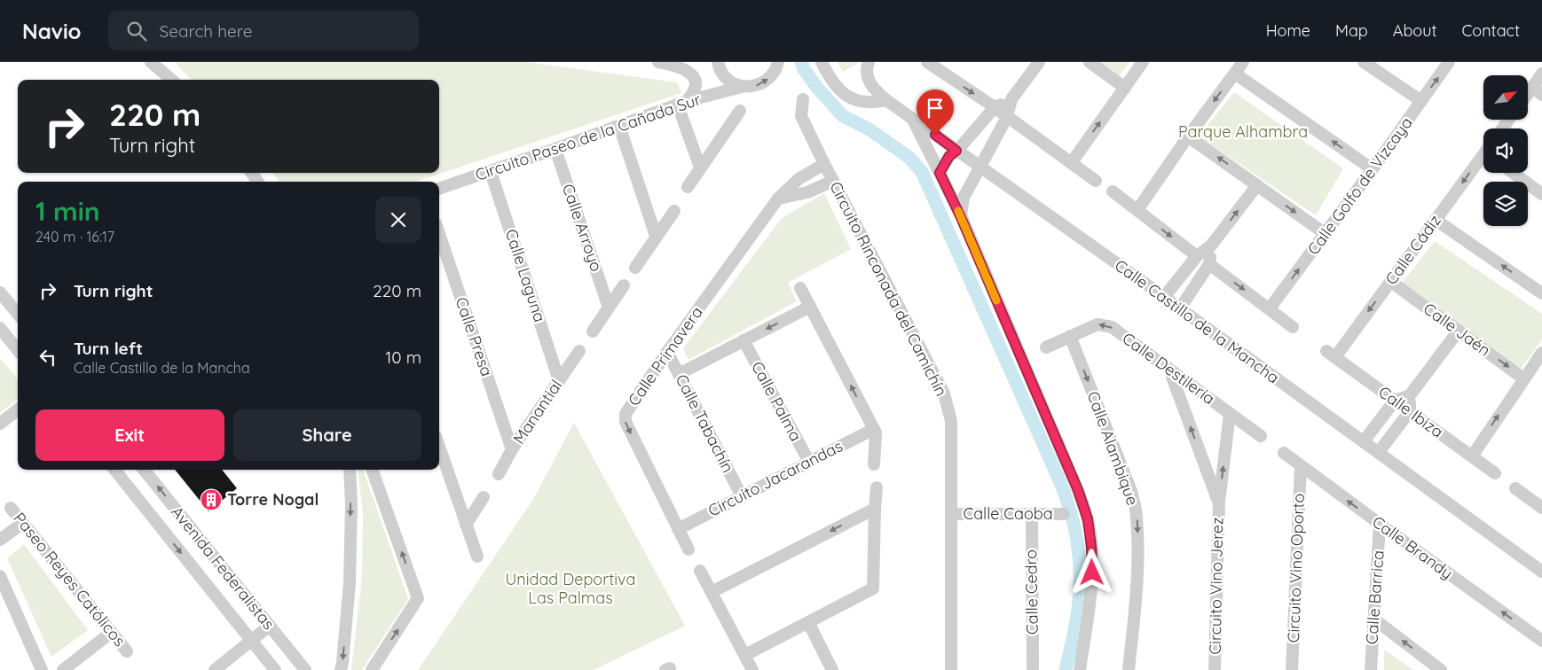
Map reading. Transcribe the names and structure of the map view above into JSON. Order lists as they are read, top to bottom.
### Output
{
  "streets": {
    "street": [
      "Circuito Paseo de la Cañada Sur",
      "Calle Golfo de Vizcaya",
      "Calle Arroyo",
      "Calle Cádiz",
      "Calle Laguna",
      "Circuito Rinconada del Camichín",
      "Calle Castillo de la Mancha",
      "Calle Jaén",
      "Calle Presa",
      "Calle Primavera",
      "Calle Destilería",
      "Calle Palma",
      "Manantial",
      "Calle Ibiza",
      "Calle Tabachín",
      "Calle Alambique",
      "Circuito Jacarandas",
      "Calle Caoba",
      "Calle Brandy",
      "Avenida Federalistas",
      "Circuito Vino Oporto",
      "Paseo Reyes Católicos",
      "Circuito Vino Jerez",
      "Calle Cedro",
      "Calle Barrica"
    ]
  },
  "crossings": [
    ["Circuito Paseo de la Cañada Sur", "Calle Arroyo"],
    ["Circuito Paseo de la Cañada Sur", "Calle Laguna"],
    ["Calle Cádiz", "Calle Jaén"],
    ["Calle Cádiz", "Calle Ibiza"],
    ["Calle Laguna", "Manantial"],
    ["Circuito Rinconada del Camichín", "Calle Primavera"],
    ["Circuito Rinconada del Camichín", "Calle Caoba"],
    ["Calle Presa", "Manantial"],
    ["Calle Primavera", "Calle Tabachín"],
    ["Calle Primavera", "Circuito Jacarandas"],
    ["Calle Destilería", "Calle Alambique"],
    ["Calle Destilería", "Circuito Vino Jerez"],
    ["Calle Palma", "Circuito Jacarandas"],
    ["Calle Tabachín", "Circuito Jacarandas"],
    ["Calle Caoba", "Calle Cedro"],
    ["Calle Brandy", "Circuito Vino Oporto"],
    ["Calle Brandy", "Calle Barrica"]
  ],
  "one_way": ["Calle Primavera", "Circuito Vino Jerez"],
  "parks": ["Parque Alhambra", "Unidad Deportiva Las Palmas"],
  "places": {
    "building": ["Torre Nogal"]
  },
  "north": "top right",
  "page": {
    "header": "Navio",
    "search": "Search here",
    "nav": [
      "Home",
      "Map",
      "About",
      "Contact"
    ],
    "turn": ["220 m", "Turn right"],
    "heading": ["1 min", "240 m · 16:17"],
    "list": [
      {
        "name": "Turn right",
        "value": "220 m"
      },
      {
        "name": "Turn left",
        "note": "Calle Castillo de la Mancha",
        "value": "10 m"
      }
    ],
    "buttons": ["Exit", "Share"]
  }
}
